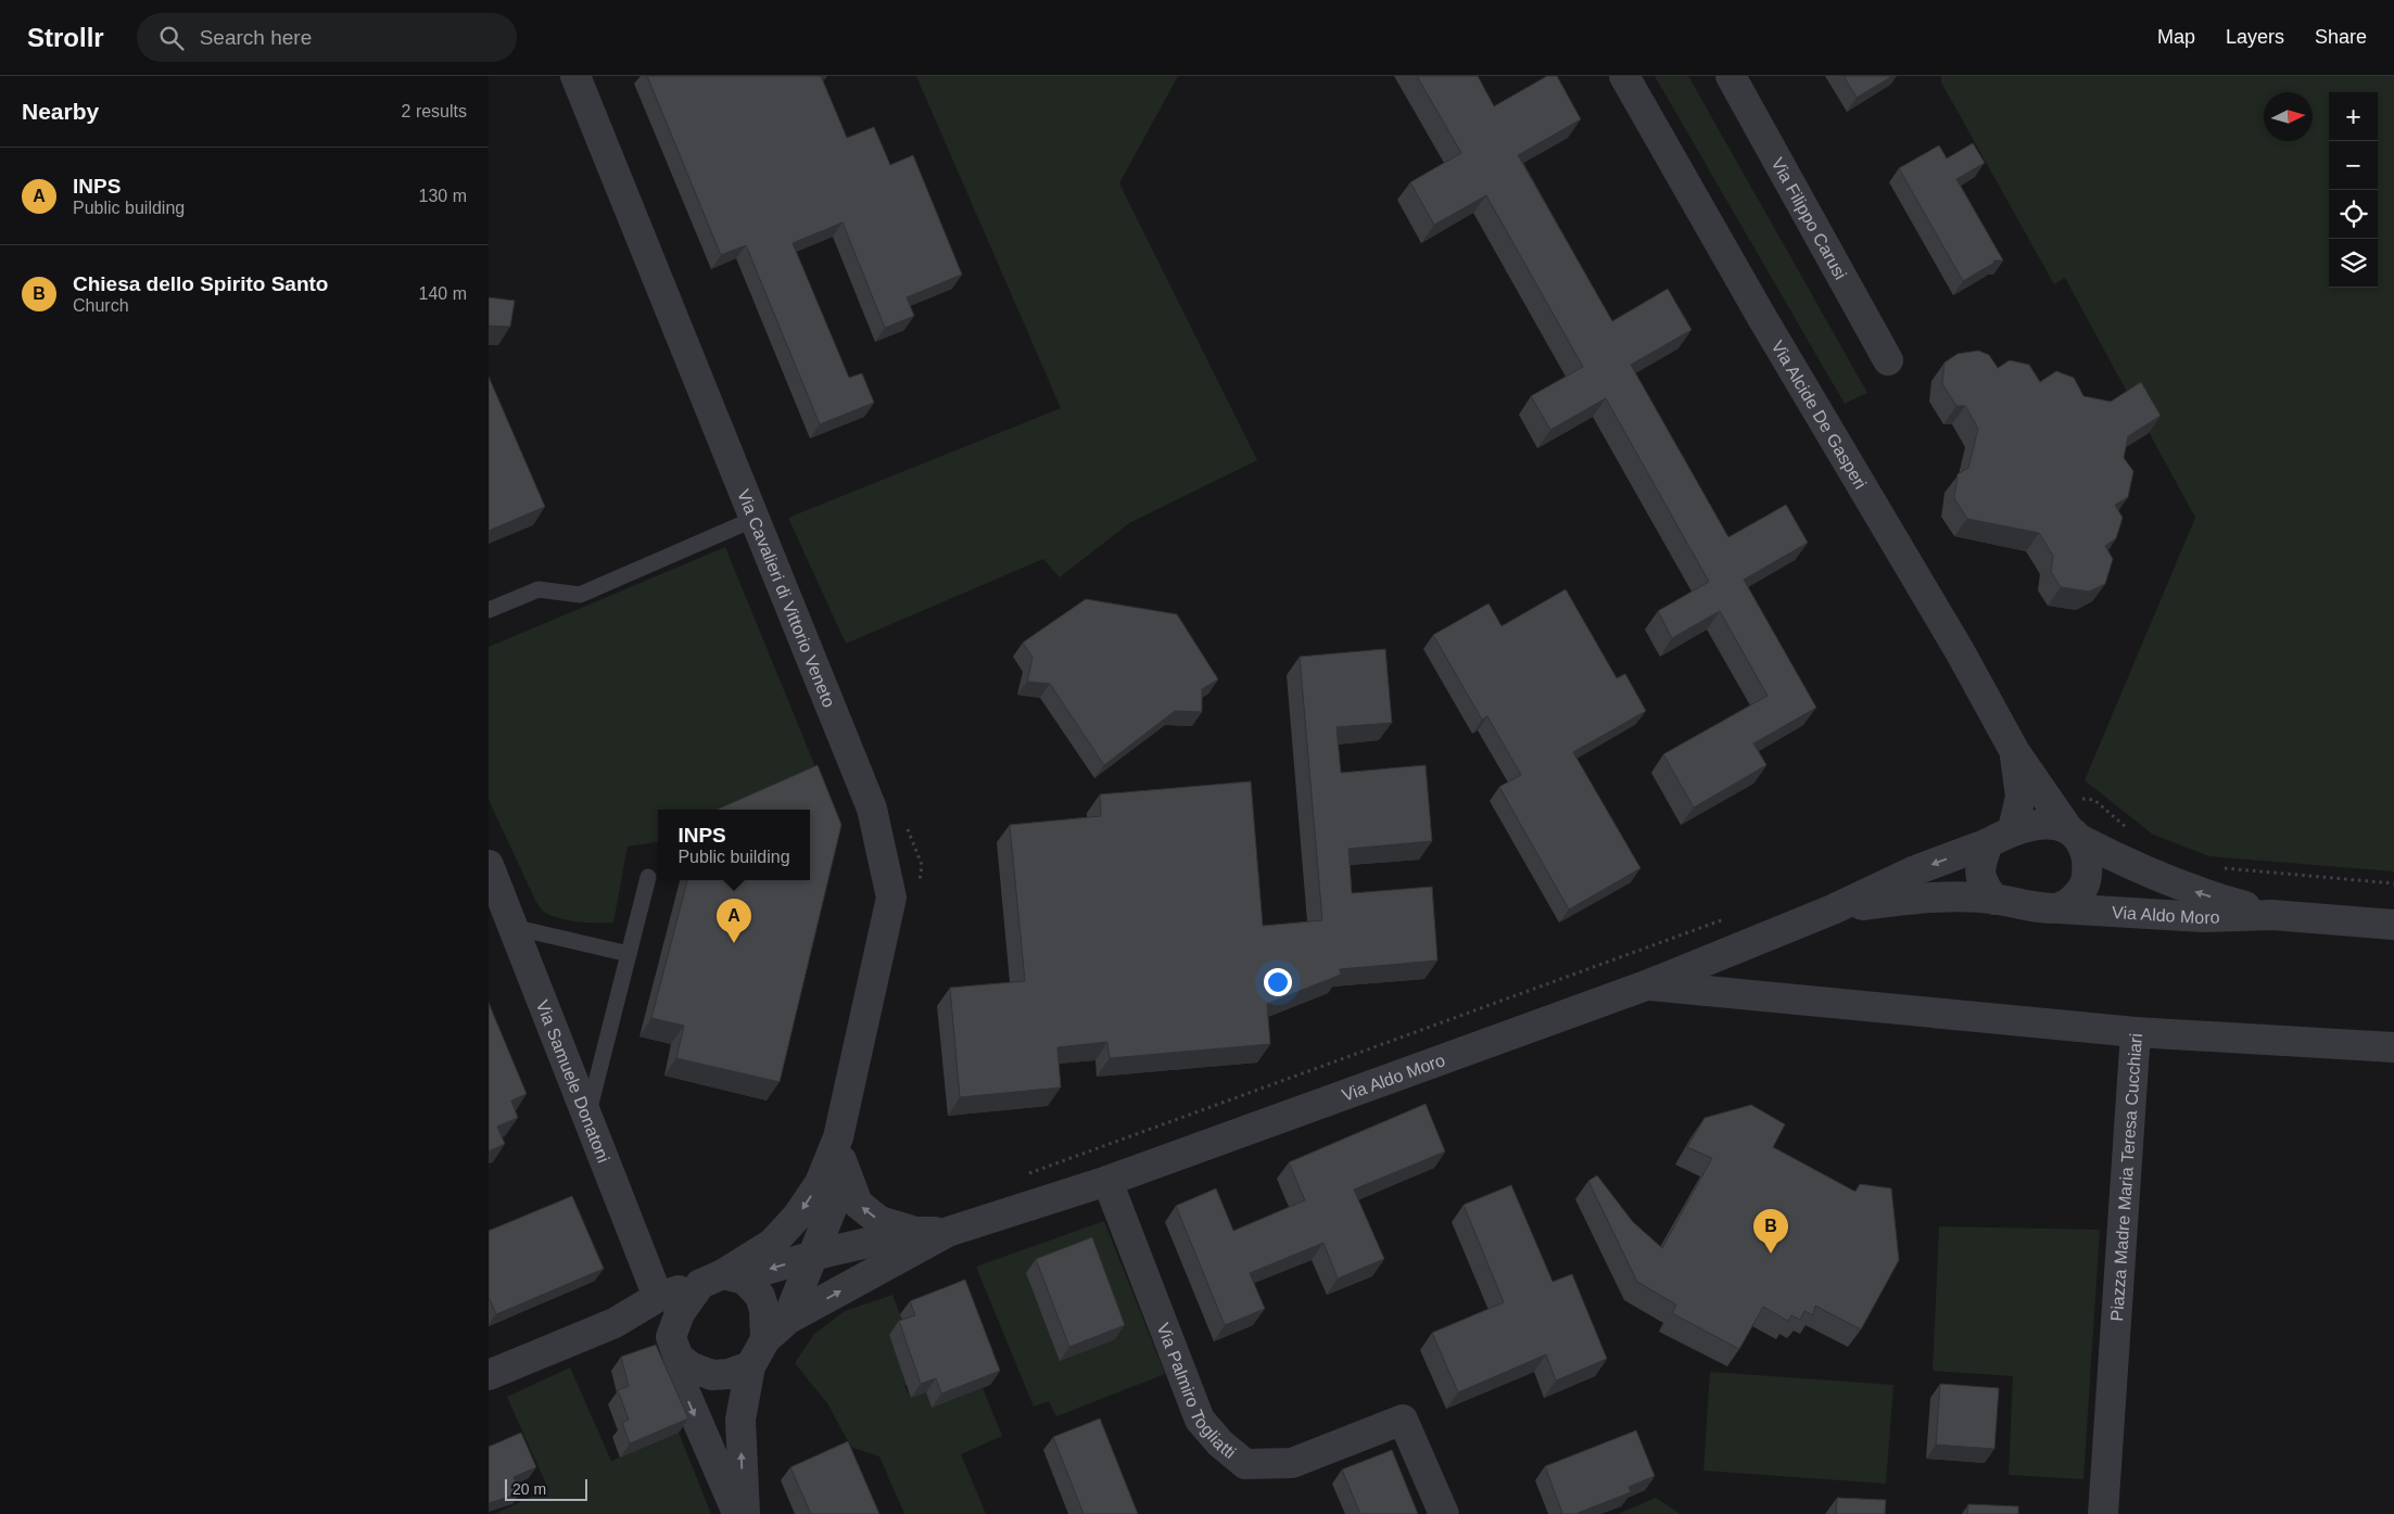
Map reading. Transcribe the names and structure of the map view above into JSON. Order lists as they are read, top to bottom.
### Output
{
  "streets": {
    "street": [
      "Via Filippo Carusi",
      "Via Alcide De Gasperi",
      "Via Cavalieri di Vittorio Veneto",
      "Via Aldo Moro",
      "Via Samuele Donatoni",
      "Piazza Madre Maria Teresa Cucchiari",
      "Via Palmiro Togliatti"
    ]
  },
  "crossings": [
    ["Via Alcide De Gasperi", "Via Aldo Moro"],
    ["Via Aldo Moro", "Via Palmiro Togliatti"]
  ],
  "scale_bar": "20 m",
  "north": "right",
  "page": {
    "header": "Strollr",
    "search": "Search here",
    "nav": ["Map", "Layers", "Share"],
    "heading": ["Nearby", "2 results"],
    "map_buttons": ["+", "−"],
    "list": [
      {
        "mark": "A",
        "name": "INPS",
        "note": "Public building",
        "value": "130 m"
      },
      {
        "mark": "B",
        "name": "Chiesa dello Spirito Santo",
        "note": "Church",
        "value": "140 m"
      }
    ],
    "popup": ["INPS", "Public building"],
    "pins": ["A", "B"],
    "scale": "20 m"
  }
}
